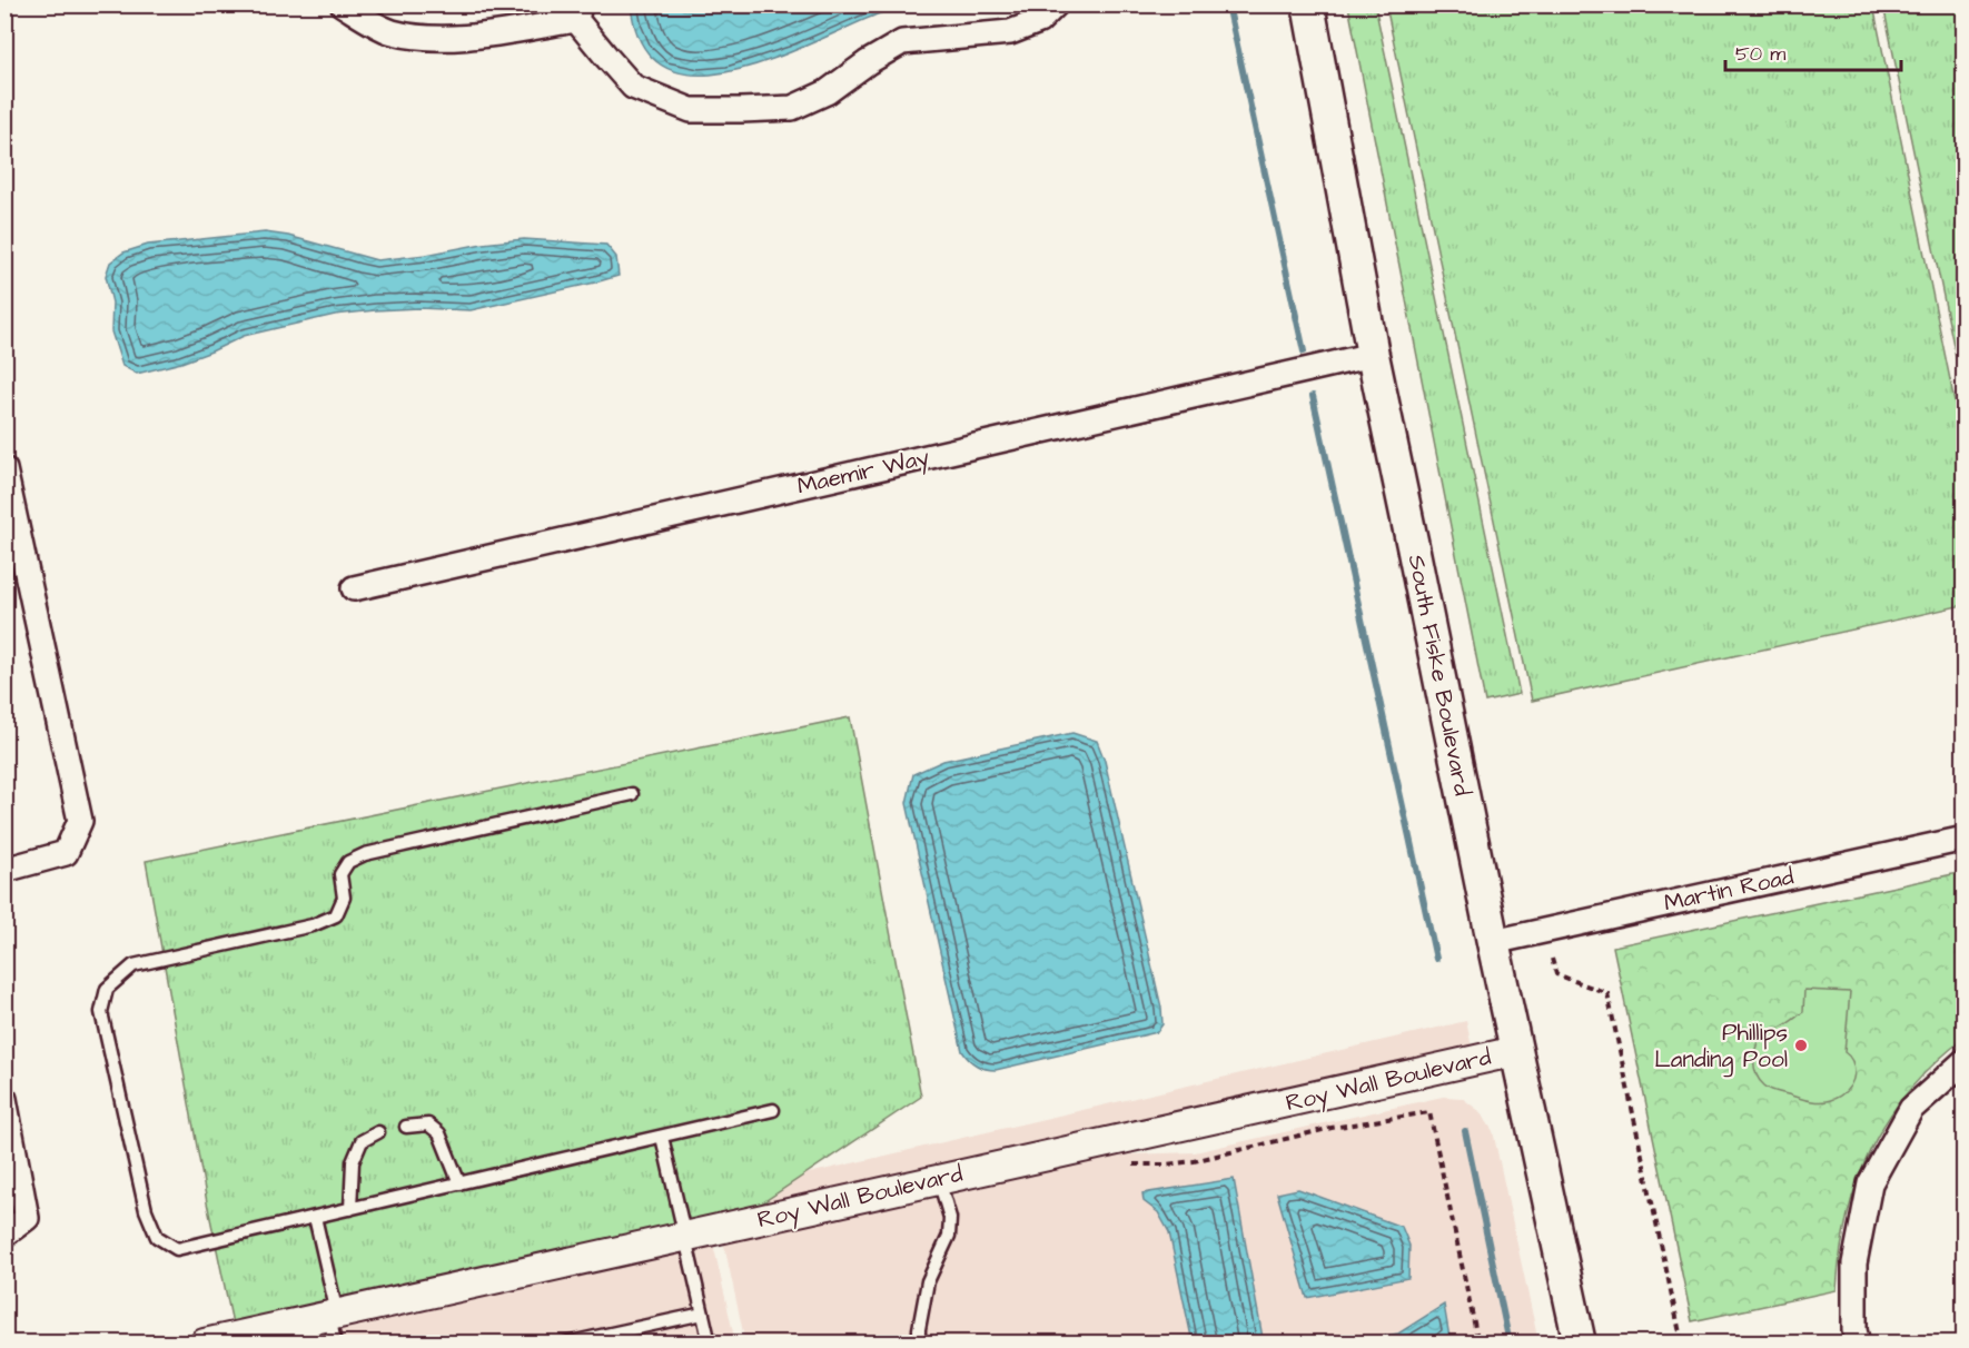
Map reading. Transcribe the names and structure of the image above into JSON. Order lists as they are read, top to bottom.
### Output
{
  "streets": {
    "main road": ["South Fiske Boulevard"],
    "street": ["Maemir Way", "Martin Road", "Roy Wall Boulevard"]
  },
  "crossings": [
    ["Maemir Way", "South Fiske Boulevard"],
    ["South Fiske Boulevard", "Martin Road"],
    ["South Fiske Boulevard", "Roy Wall Boulevard"]
  ],
  "places": ["Phillips Landing Pool"],
  "scale_bar": "50 m"
}
